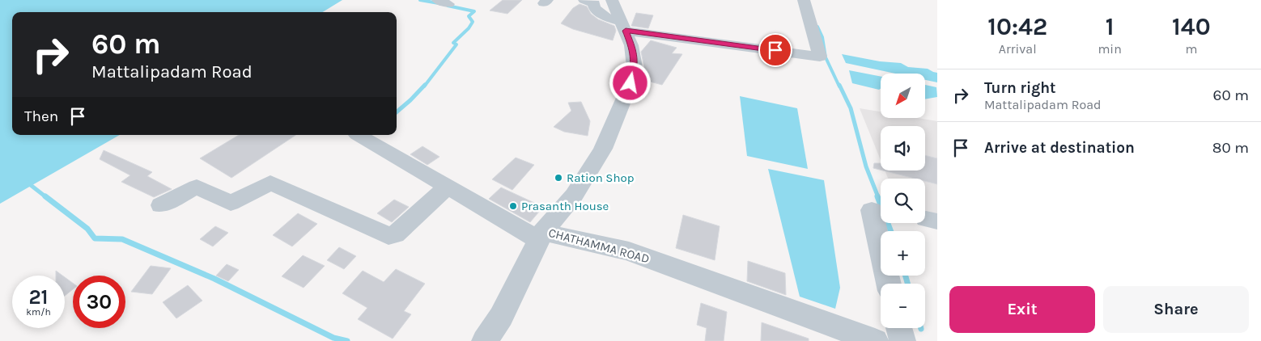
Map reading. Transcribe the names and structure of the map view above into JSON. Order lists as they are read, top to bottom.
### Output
{
  "streets": {
    "street": ["CHATHAMMA ROAD"]
  },
  "places": ["Ration Shop", "Prasanth House"],
  "north": "bottom left",
  "page": {
    "eta": [
      "10:42",
      "Arrival",
      "1",
      "min",
      "140",
      "m"
    ],
    "turn": ["60 m", "Mattalipadam Road"],
    "list": [
      {
        "name": "Turn right",
        "note": "Mattalipadam Road",
        "value": "60 m"
      },
      {
        "name": "Arrive at destination",
        "value": "80 m"
      }
    ],
    "map_buttons": ["+", "−"],
    "then": "Then",
    "speed": "21 km/h",
    "limit": "30",
    "buttons": ["Exit", "Share"]
  }
}
